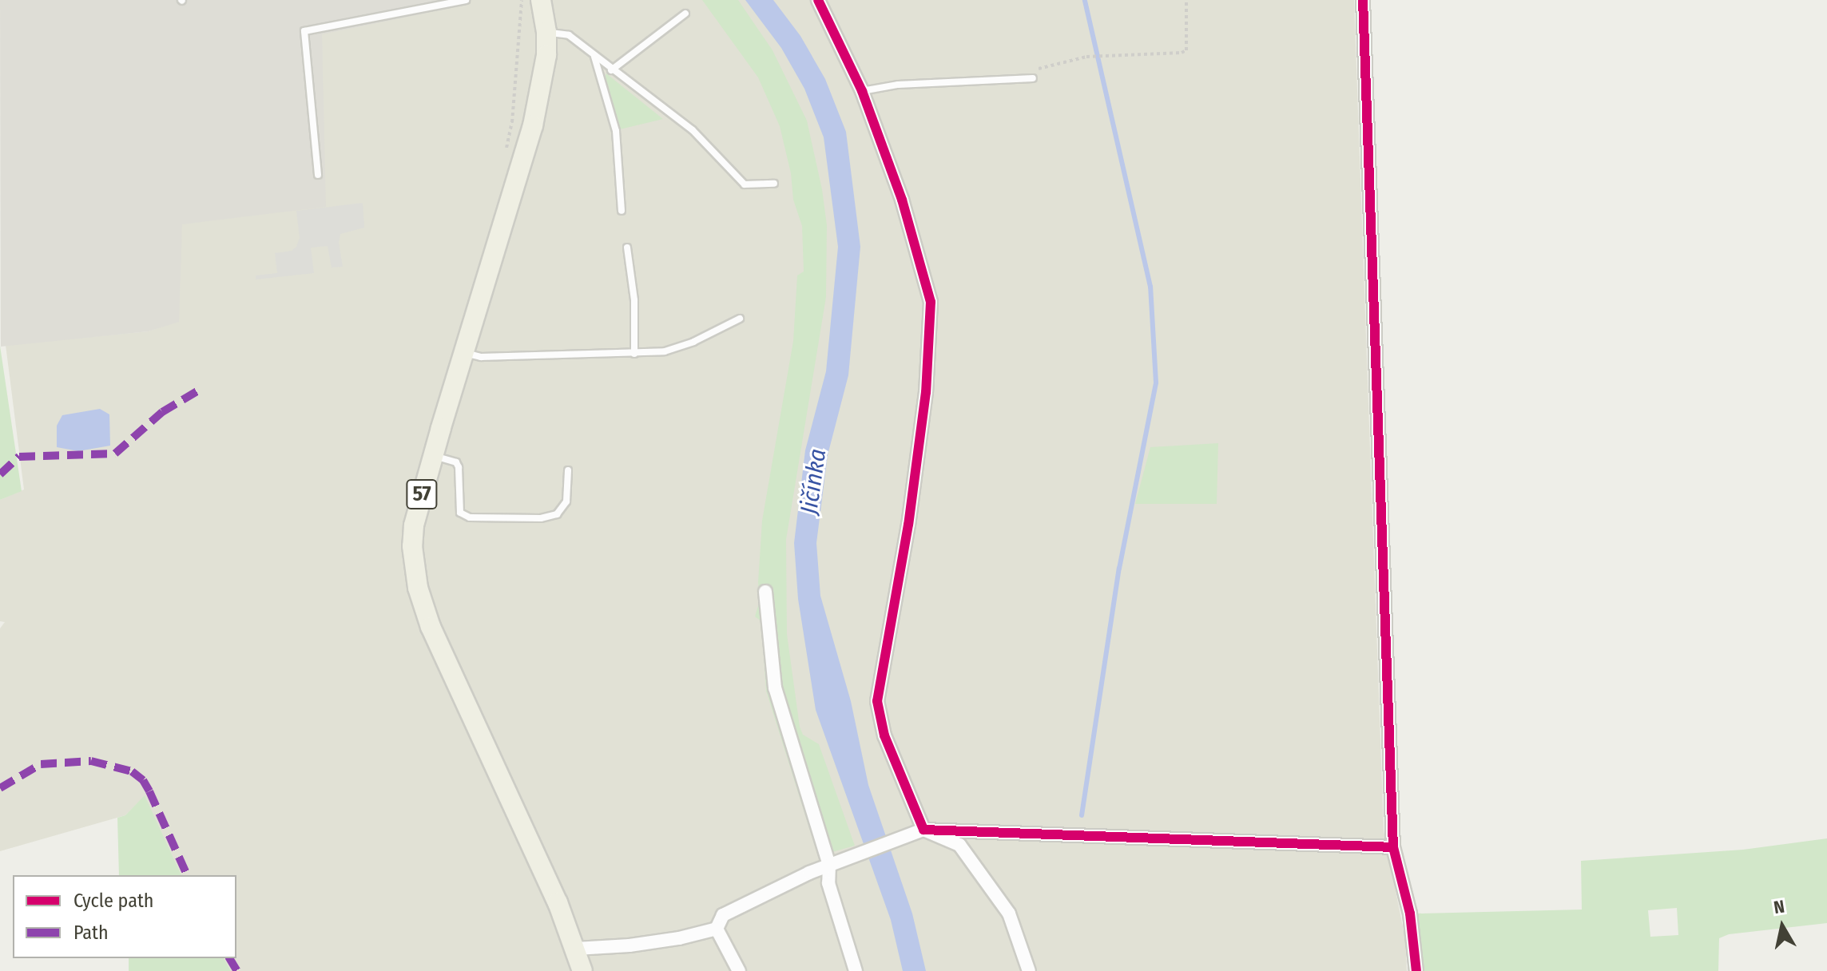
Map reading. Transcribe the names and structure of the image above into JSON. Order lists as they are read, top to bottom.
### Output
{
  "streets": {
    "main road": ["57"]
  },
  "water": ["Jičínka"],
  "legend": ["Cycle path", "Path"],
  "north": "top"
}
